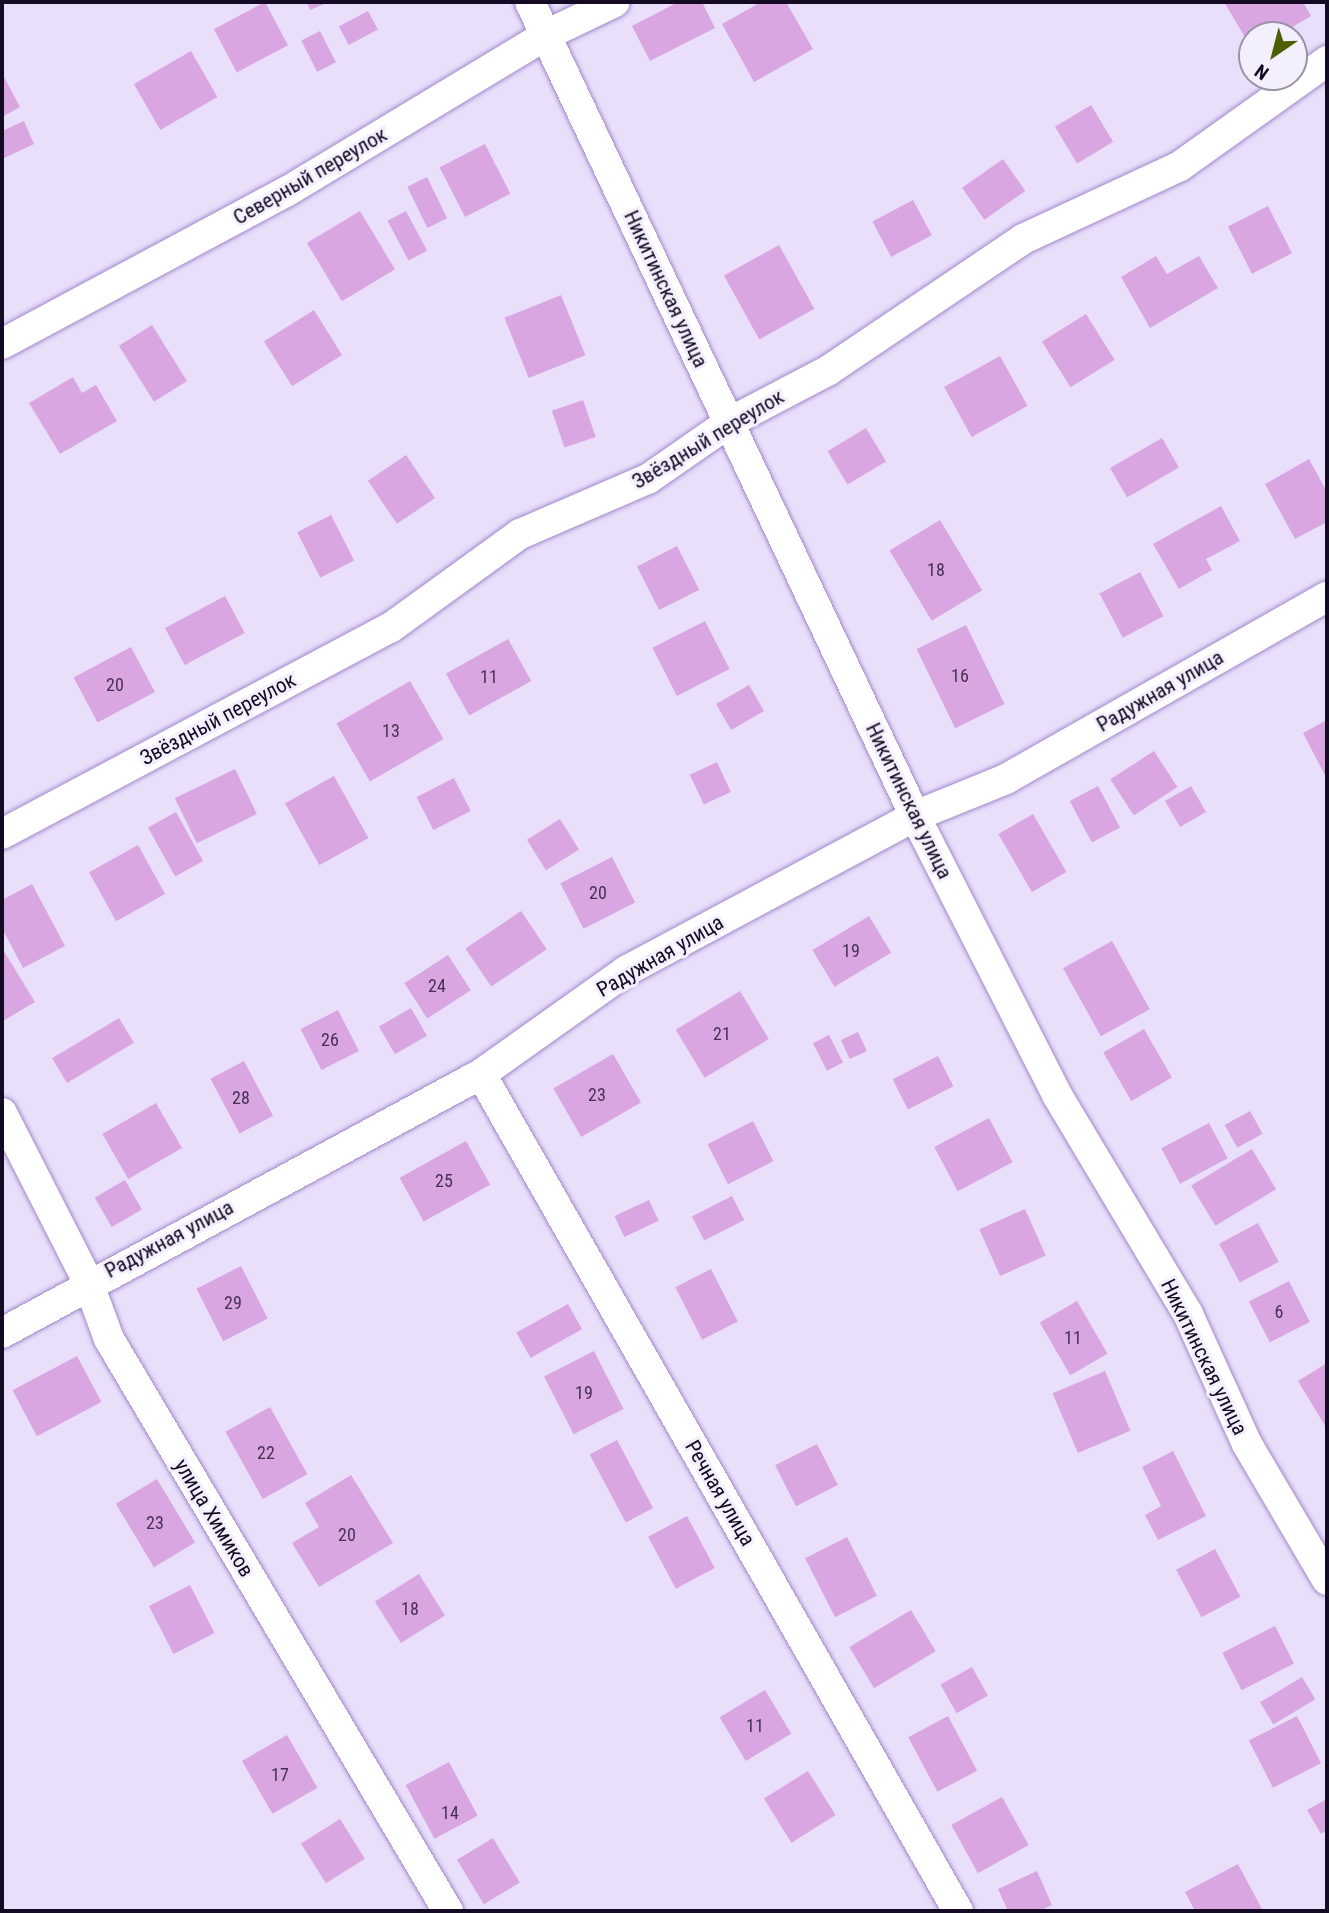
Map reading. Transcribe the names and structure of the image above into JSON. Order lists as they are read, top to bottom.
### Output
{
  "streets": {
    "street": [
      "Северный переулок",
      "Никитинская улица",
      "Звёздный переулок",
      "Радужная улица",
      "Речная улица",
      "улица Химиков"
    ]
  },
  "crossings": [
    ["Северный переулок", "Никитинская улица"],
    ["Никитинская улица", "Звёздный переулок"],
    ["Никитинская улица", "Радужная улица"],
    ["Радужная улица", "Речная улица"],
    ["Радужная улица", "улица Химиков"]
  ],
  "house_numbers": [
    "18",
    "16",
    "11",
    "20",
    "13",
    "20",
    "19",
    "24",
    "21",
    "26",
    "23",
    "28",
    "25",
    "29",
    "6",
    "11",
    "19",
    "22",
    "23",
    "20",
    "18",
    "11",
    "17",
    "14"
  ],
  "north": "bottom left"
}
